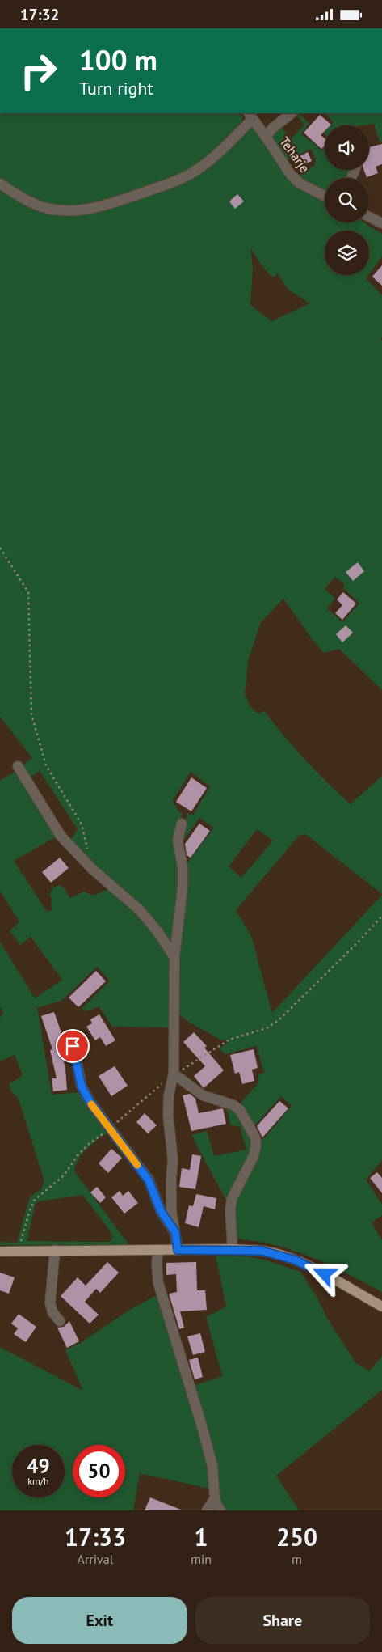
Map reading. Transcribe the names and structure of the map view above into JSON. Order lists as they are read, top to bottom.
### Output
{
  "streets": {
    "street": ["Teharje"]
  },
  "page": {
    "status": "17:32",
    "turn": ["100 m", "Turn right"],
    "speed": "49 km/h",
    "limit": "50",
    "eta": [
      "17:33",
      "Arrival",
      "1",
      "min",
      "250",
      "m"
    ],
    "buttons": ["Exit", "Share"]
  }
}
